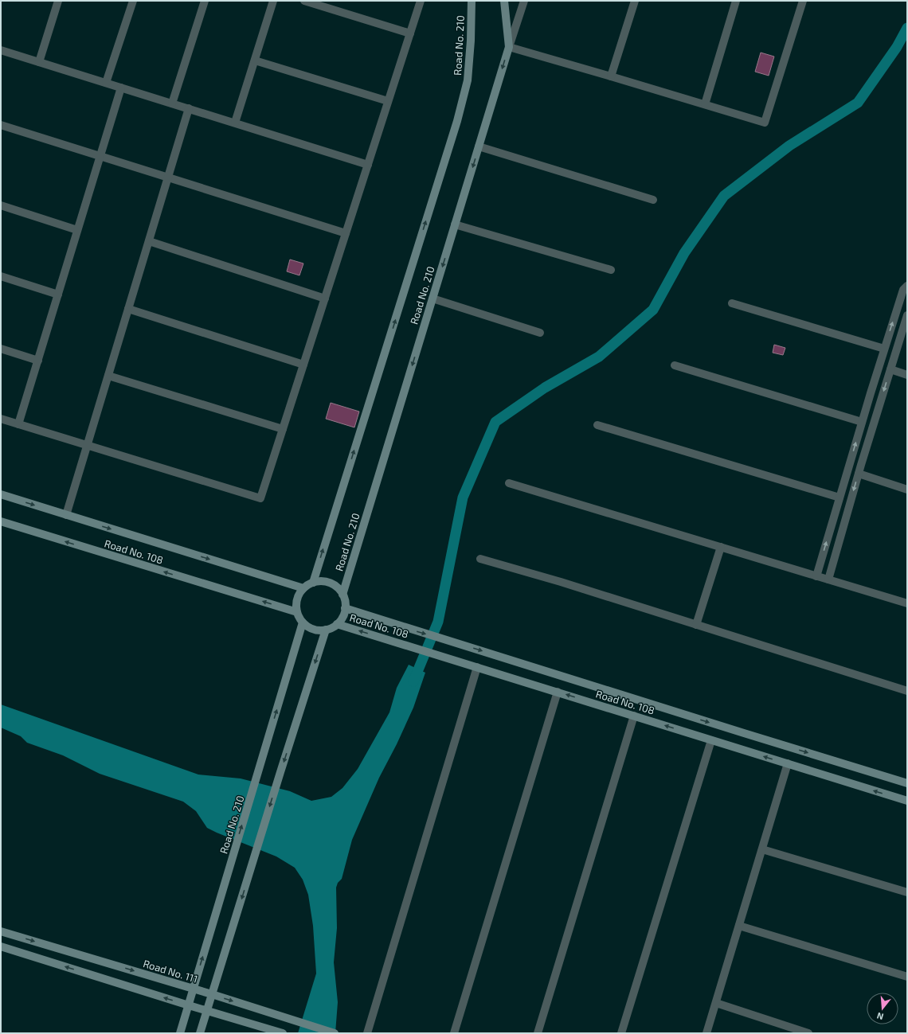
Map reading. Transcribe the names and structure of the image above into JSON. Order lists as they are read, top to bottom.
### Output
{
  "streets": {
    "street": ["Road No. 210", "Road No. 108", "Road No. 111"]
  },
  "crossings": [
    ["Road No. 210", "Road No. 108"],
    ["Road No. 210", "Road No. 111"]
  ],
  "north": "bottom"
}
